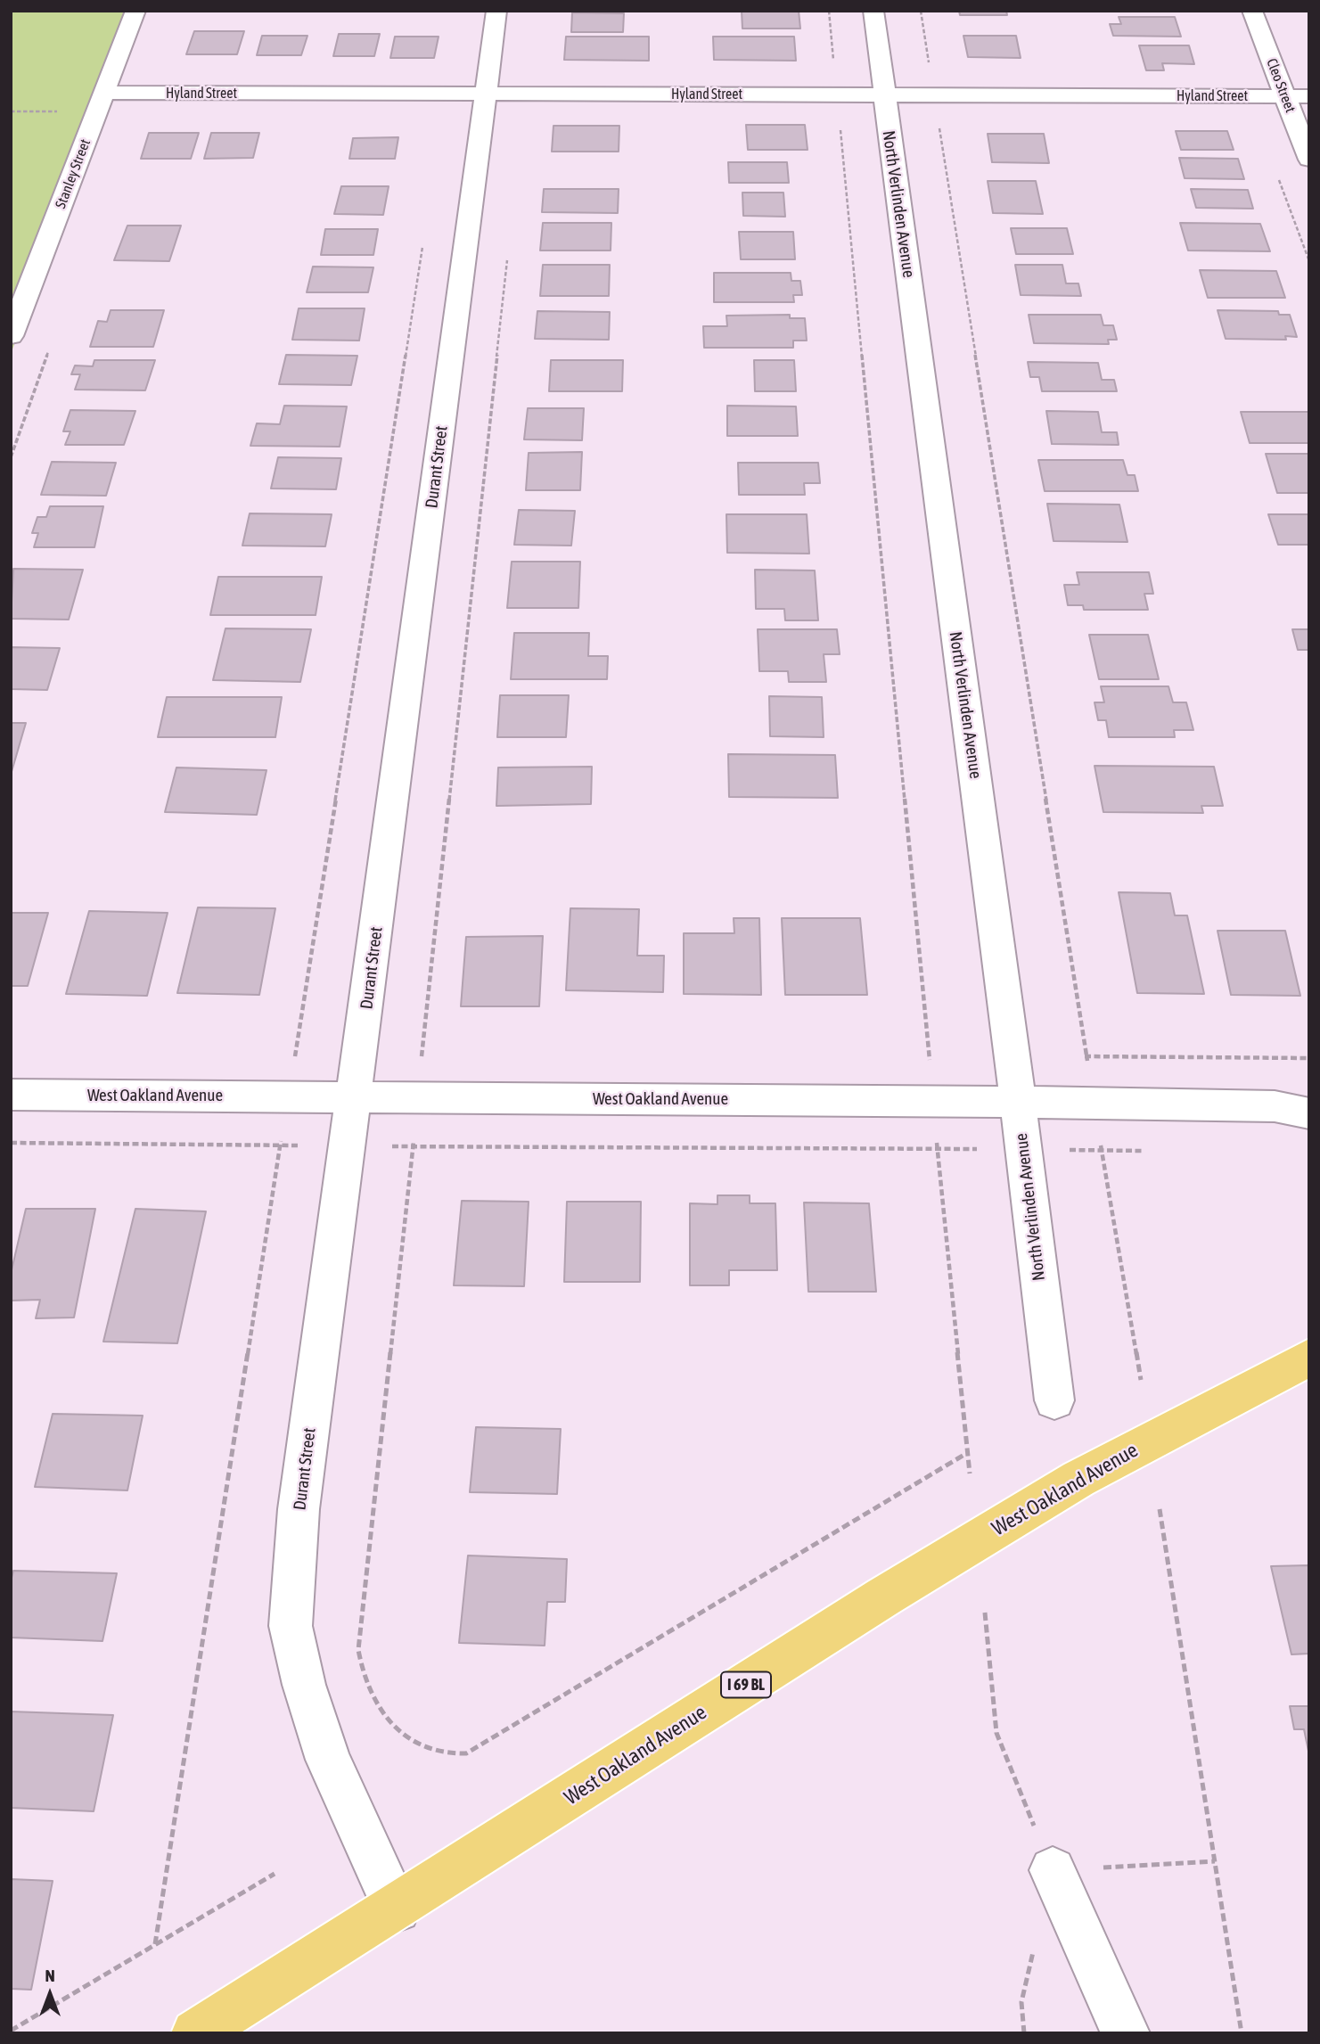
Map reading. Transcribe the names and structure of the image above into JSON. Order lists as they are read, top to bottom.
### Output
{
  "streets": {
    "main road": ["West Oakland Avenue", "I 69 BL"],
    "street": [
      "Cleo Street",
      "Hyland Street",
      "Stanley Street",
      "North Verlinden Avenue",
      "Durant Street"
    ]
  },
  "crossings": [
    ["Cleo Street", "Hyland Street"],
    ["Hyland Street", "Stanley Street"],
    ["Hyland Street", "North Verlinden Avenue"],
    ["Hyland Street", "Durant Street"],
    ["North Verlinden Avenue", "West Oakland Avenue"],
    ["Durant Street", "West Oakland Avenue"]
  ],
  "north": "top"
}
